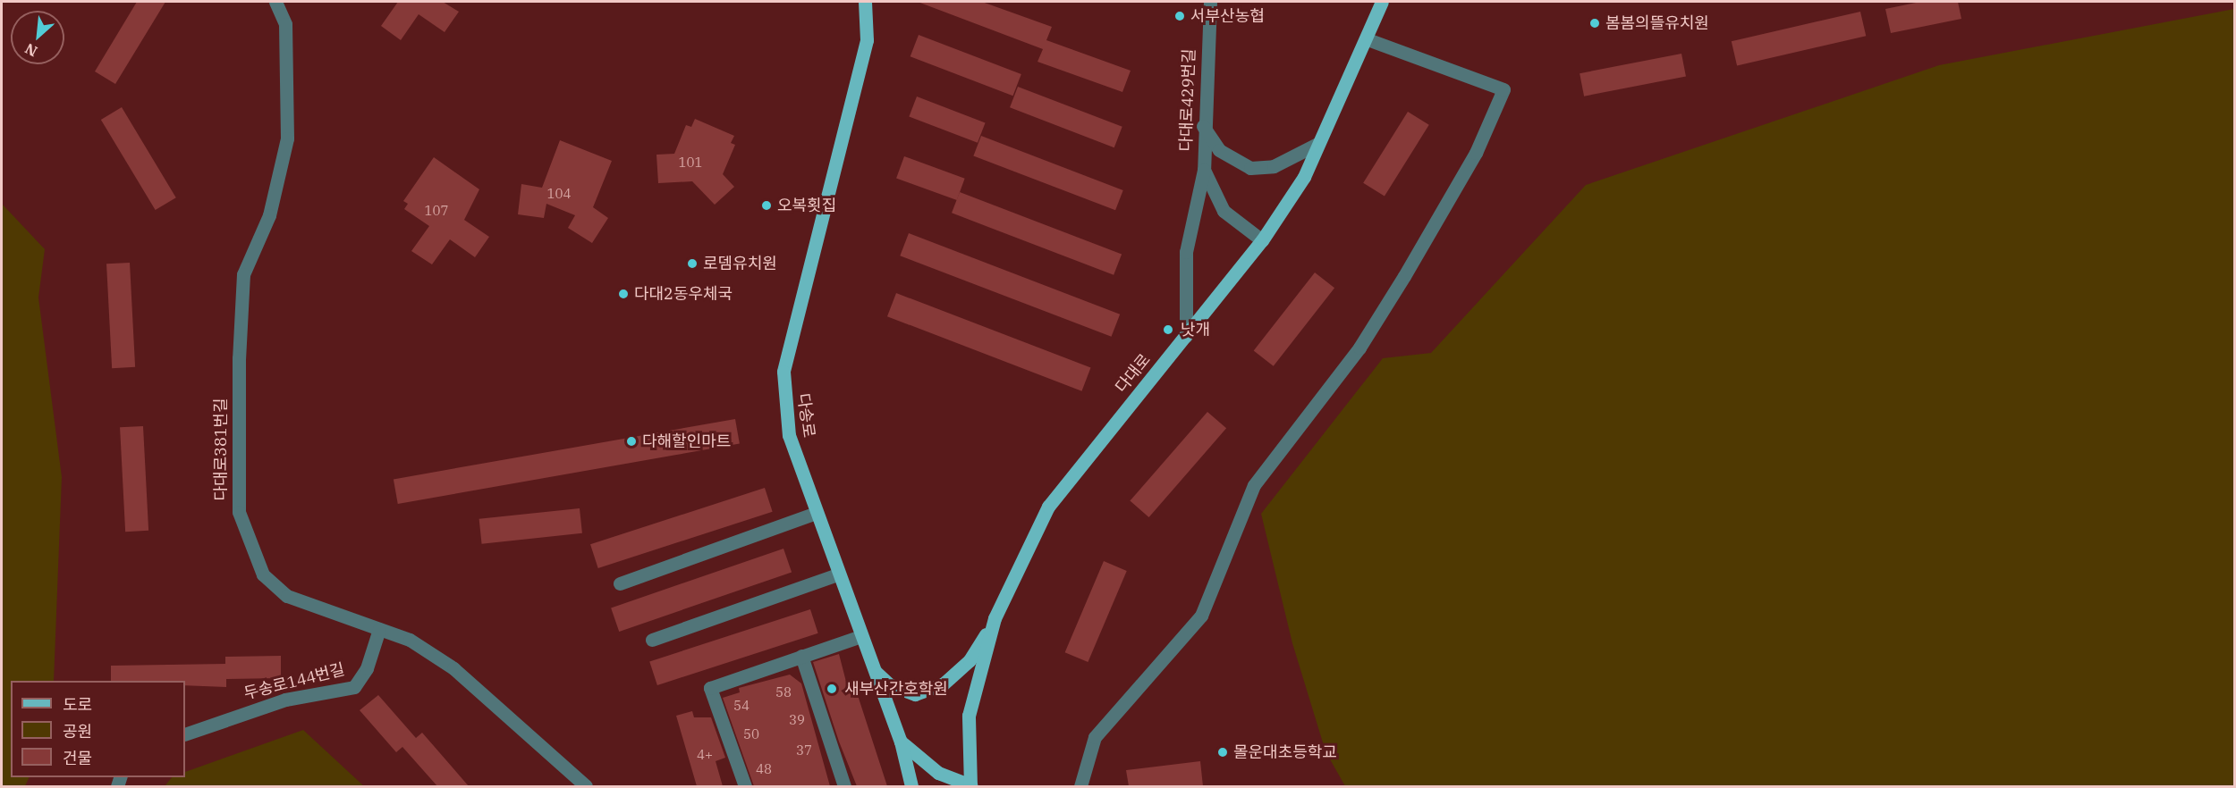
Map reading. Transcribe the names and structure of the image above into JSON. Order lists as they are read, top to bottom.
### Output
{
  "streets": {
    "main road": ["다대로", "다송로"],
    "street": ["다대로429번길", "다대로381번길", "두송로144번길"]
  },
  "crossings": [
    ["다대로429번길", "다대로"],
    ["다대로", "다송로"],
    ["다대로381번길", "두송로144번길"]
  ],
  "places": [
    "서부산농협",
    "봄봄의뜰유치원",
    "오복횟집",
    "로뎀유치원",
    "다대2동우체국",
    "낫개",
    "다해할인마트",
    "새부산간호학원",
    "몰운대초등학교"
  ],
  "house_numbers": [
    "101",
    "104",
    "107",
    "58",
    "54",
    "39",
    "50",
    "37",
    "4+",
    "48"
  ],
  "legend": ["도로", "공원", "건물"],
  "north": "bottom left"
}
